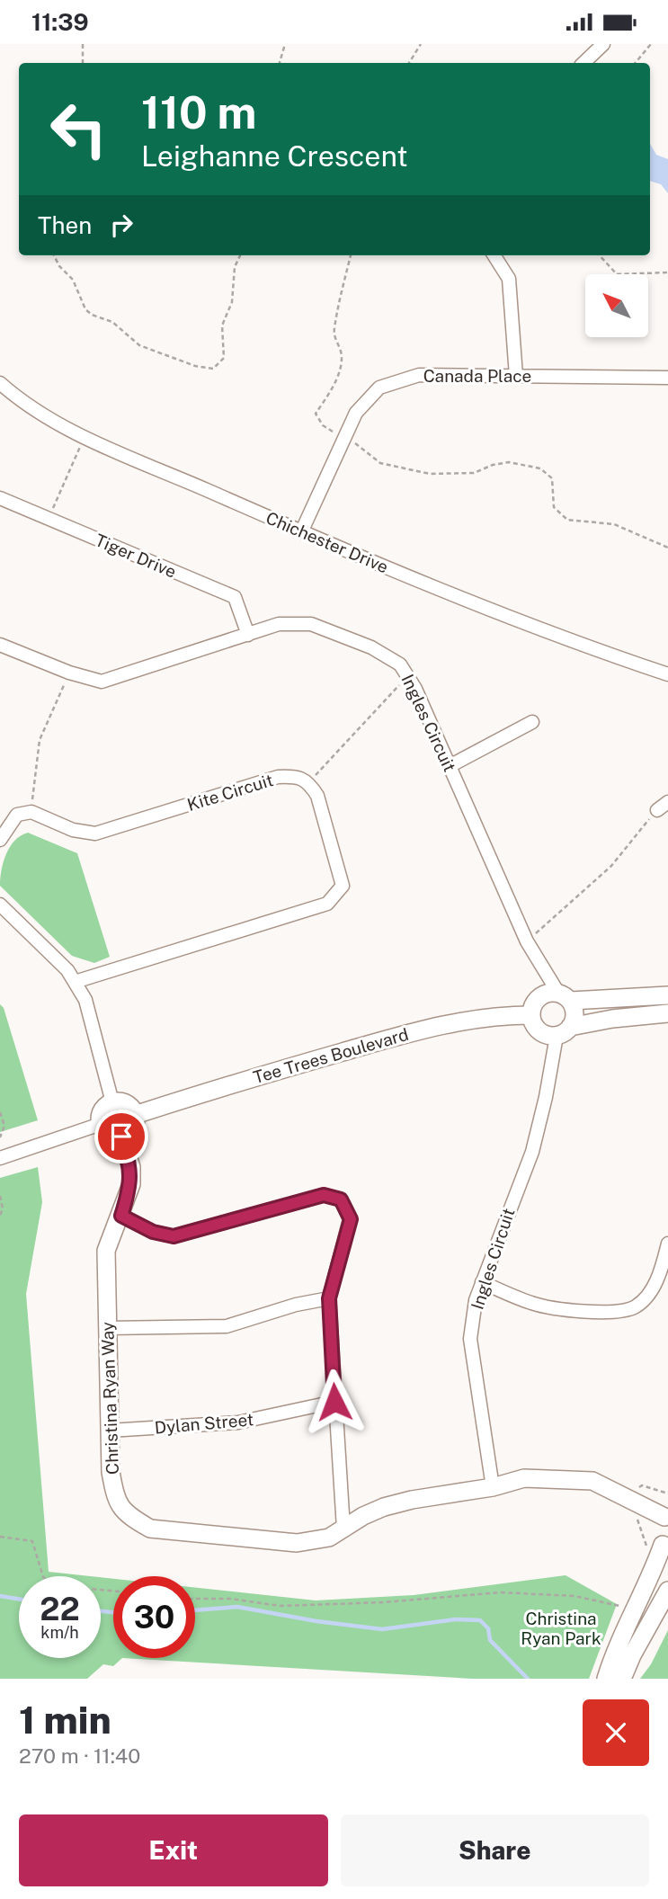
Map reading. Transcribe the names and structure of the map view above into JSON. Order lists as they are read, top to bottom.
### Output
{
  "streets": {
    "street": [
      "Canada Place",
      "Chichester Drive",
      "Tiger Drive",
      "Ingles Circuit",
      "Kite Circuit",
      "Tee Trees Boulevard",
      "Christina Ryan Way",
      "Dylan Street"
    ]
  },
  "crossings": [
    ["Canada Place", "Chichester Drive"],
    ["Tiger Drive", "Ingles Circuit"],
    ["Ingles Circuit", "Tee Trees Boulevard"],
    ["Ingles Circuit", "Christina Ryan Way"],
    ["Tee Trees Boulevard", "Christina Ryan Way"],
    ["Christina Ryan Way", "Dylan Street"]
  ],
  "parks": ["Christina Ryan Park"],
  "north": "top left",
  "page": {
    "status": "11:39",
    "turn": ["110 m", "Leighanne Crescent"],
    "then": "Then",
    "speed": "22 km/h",
    "limit": "30",
    "heading": ["1 min", "270 m · 11:40"],
    "buttons": ["Exit", "Share"]
  }
}
